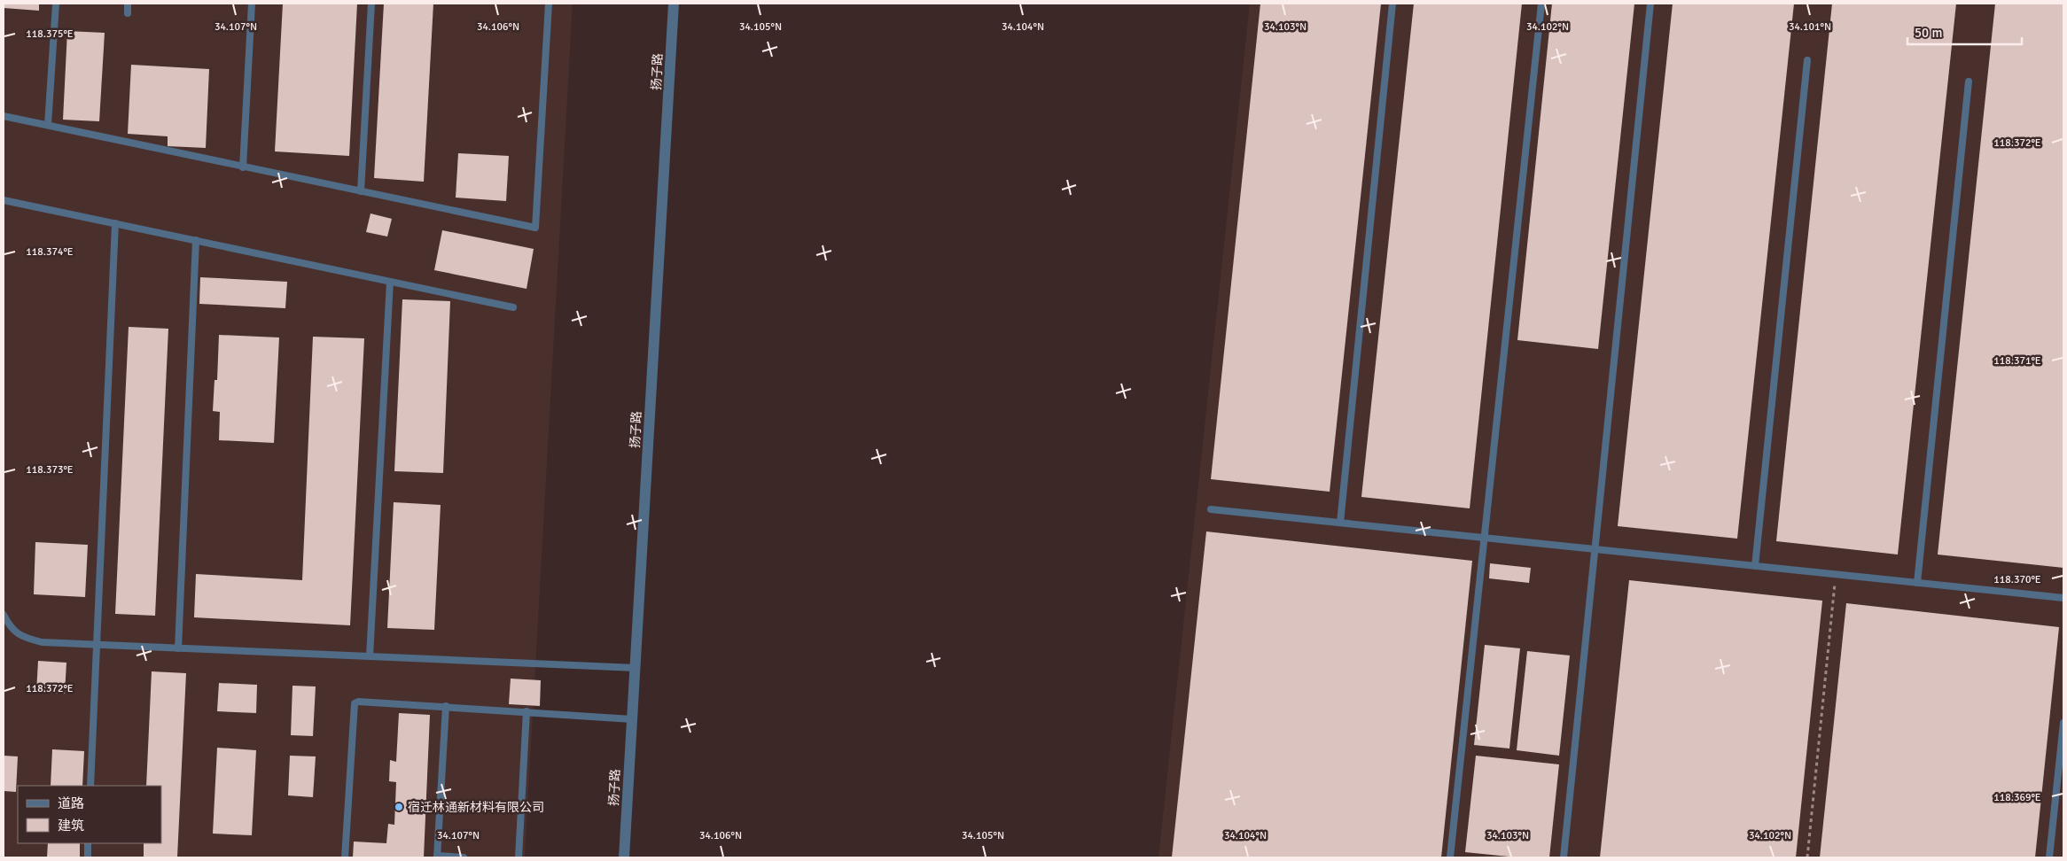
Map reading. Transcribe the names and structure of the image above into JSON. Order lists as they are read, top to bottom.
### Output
{
  "streets": {
    "street": ["扬子路"]
  },
  "places": ["宿迁林通新材料有限公司"],
  "legend": ["道路", "建筑"],
  "scale_bar": "50 m",
  "coordinates": [
    "34.107°N",
    "34.106°N",
    "34.105°N",
    "34.104°N",
    "34.103°N",
    "34.102°N",
    "34.101°N",
    "118.375°E",
    "118.372°E",
    "118.374°E",
    "118.371°E",
    "118.373°E",
    "118.370°E",
    "118.369°E"
  ]
}
